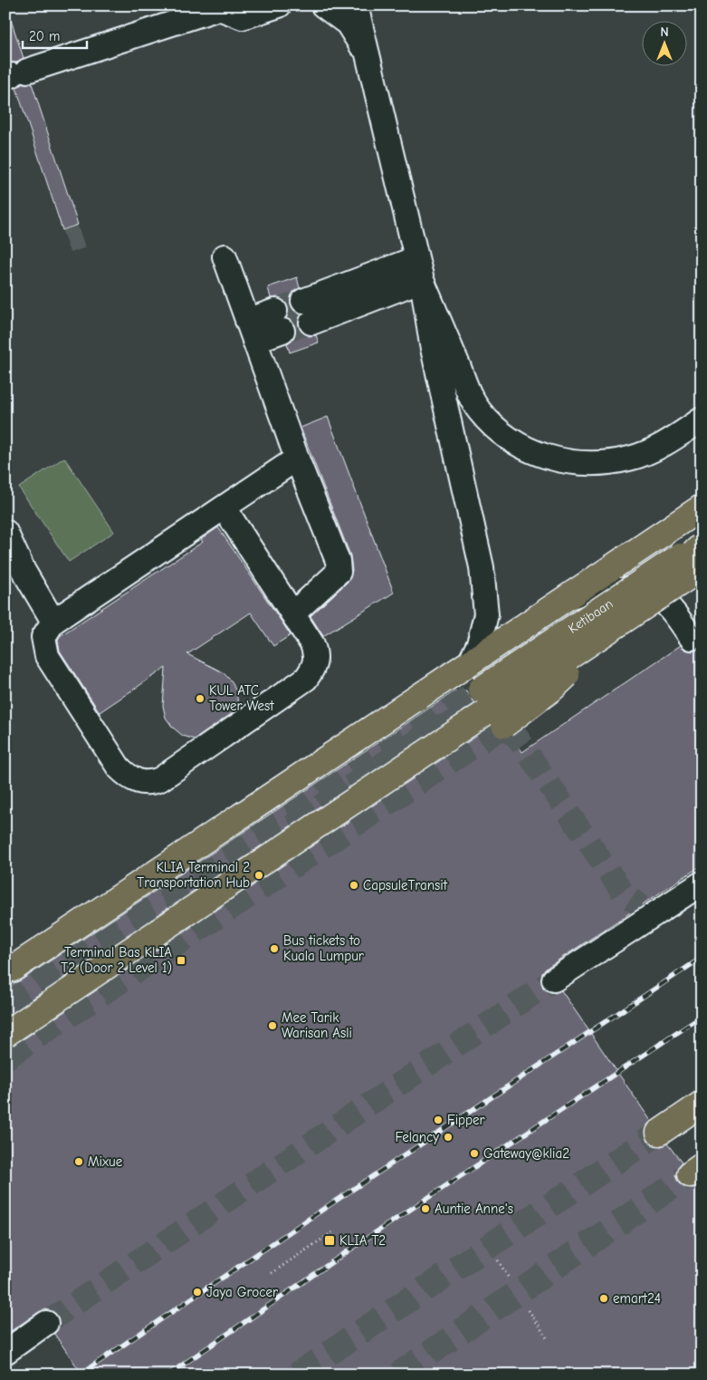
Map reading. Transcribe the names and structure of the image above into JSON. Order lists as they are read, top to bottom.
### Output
{
  "streets": {
    "main road": ["Ketibaan"]
  },
  "places": {
    "other": [
      "KUL ATC Tower West",
      "KLIA Terminal 2 Transportation Hub",
      "CapsuleTransit",
      "Bus tickets to Kuala Lumpur",
      "Mee Tarik Warisan Asli",
      "Fipper",
      "Felancy",
      "Gateway@klia2",
      "Mixue",
      "Auntie Anne's",
      "Jaya Grocer",
      "emart24"
    ],
    "transit": ["Terminal Bas KLIA T2 (Door 2 Level 1)", "KLIA T2"]
  },
  "scale_bar": "20 m",
  "north": "top"
}
